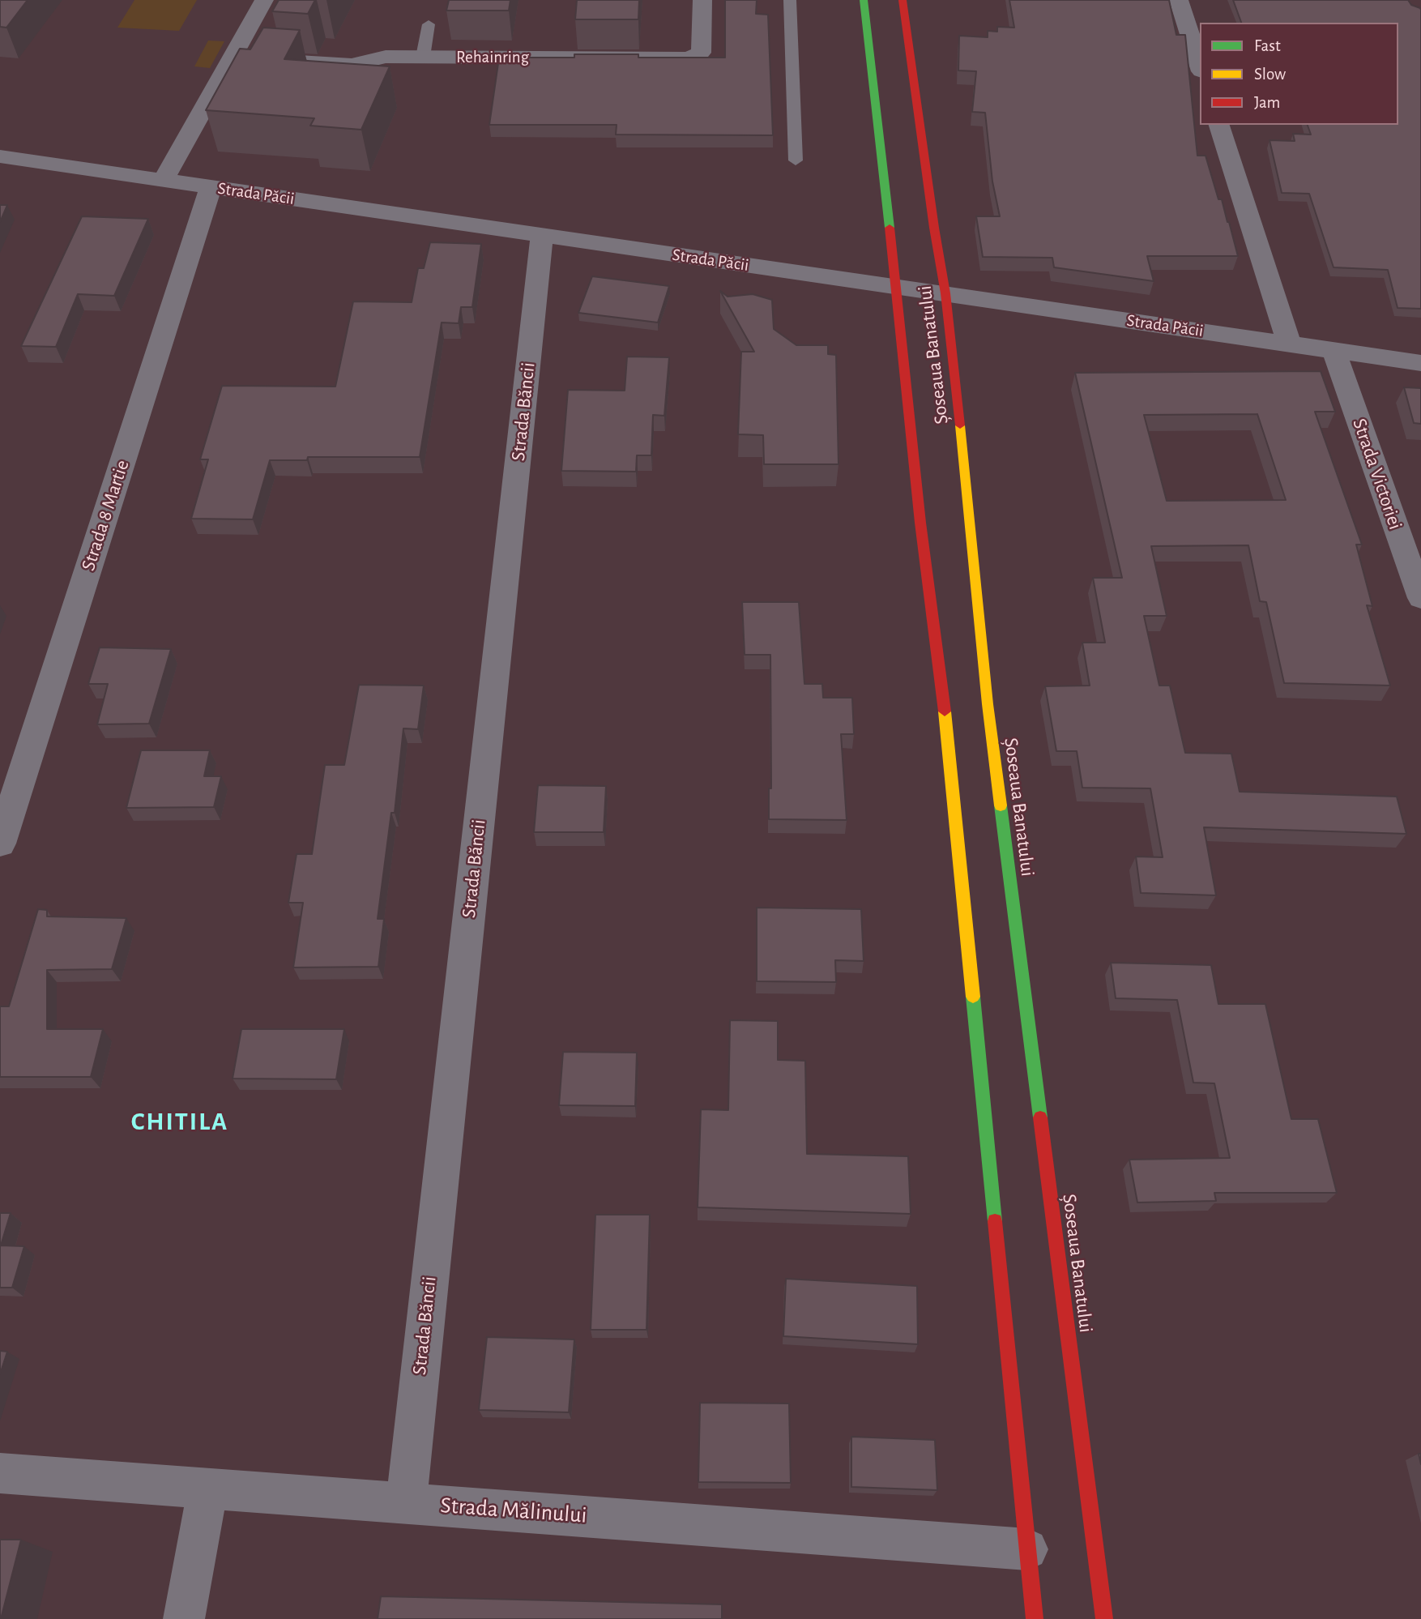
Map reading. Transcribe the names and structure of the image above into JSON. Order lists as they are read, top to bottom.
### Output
{
  "streets": {
    "main road": ["Șoseaua Banatului"],
    "street": [
      "Rehainring",
      "Strada Păcii",
      "Strada Băncii",
      "Strada Victoriei",
      "Strada 8 Martie",
      "Strada Mălinului"
    ]
  },
  "crossings": [
    ["Strada Păcii", "Șoseaua Banatului"],
    ["Strada Păcii", "Strada Băncii"],
    ["Strada Păcii", "Strada Victoriei"],
    ["Strada Păcii", "Strada 8 Martie"],
    ["Șoseaua Banatului", "Strada Mălinului"],
    ["Strada Băncii", "Strada Mălinului"]
  ],
  "districts": ["CHITILA"],
  "legend": ["Fast", "Slow", "Jam"]
}
